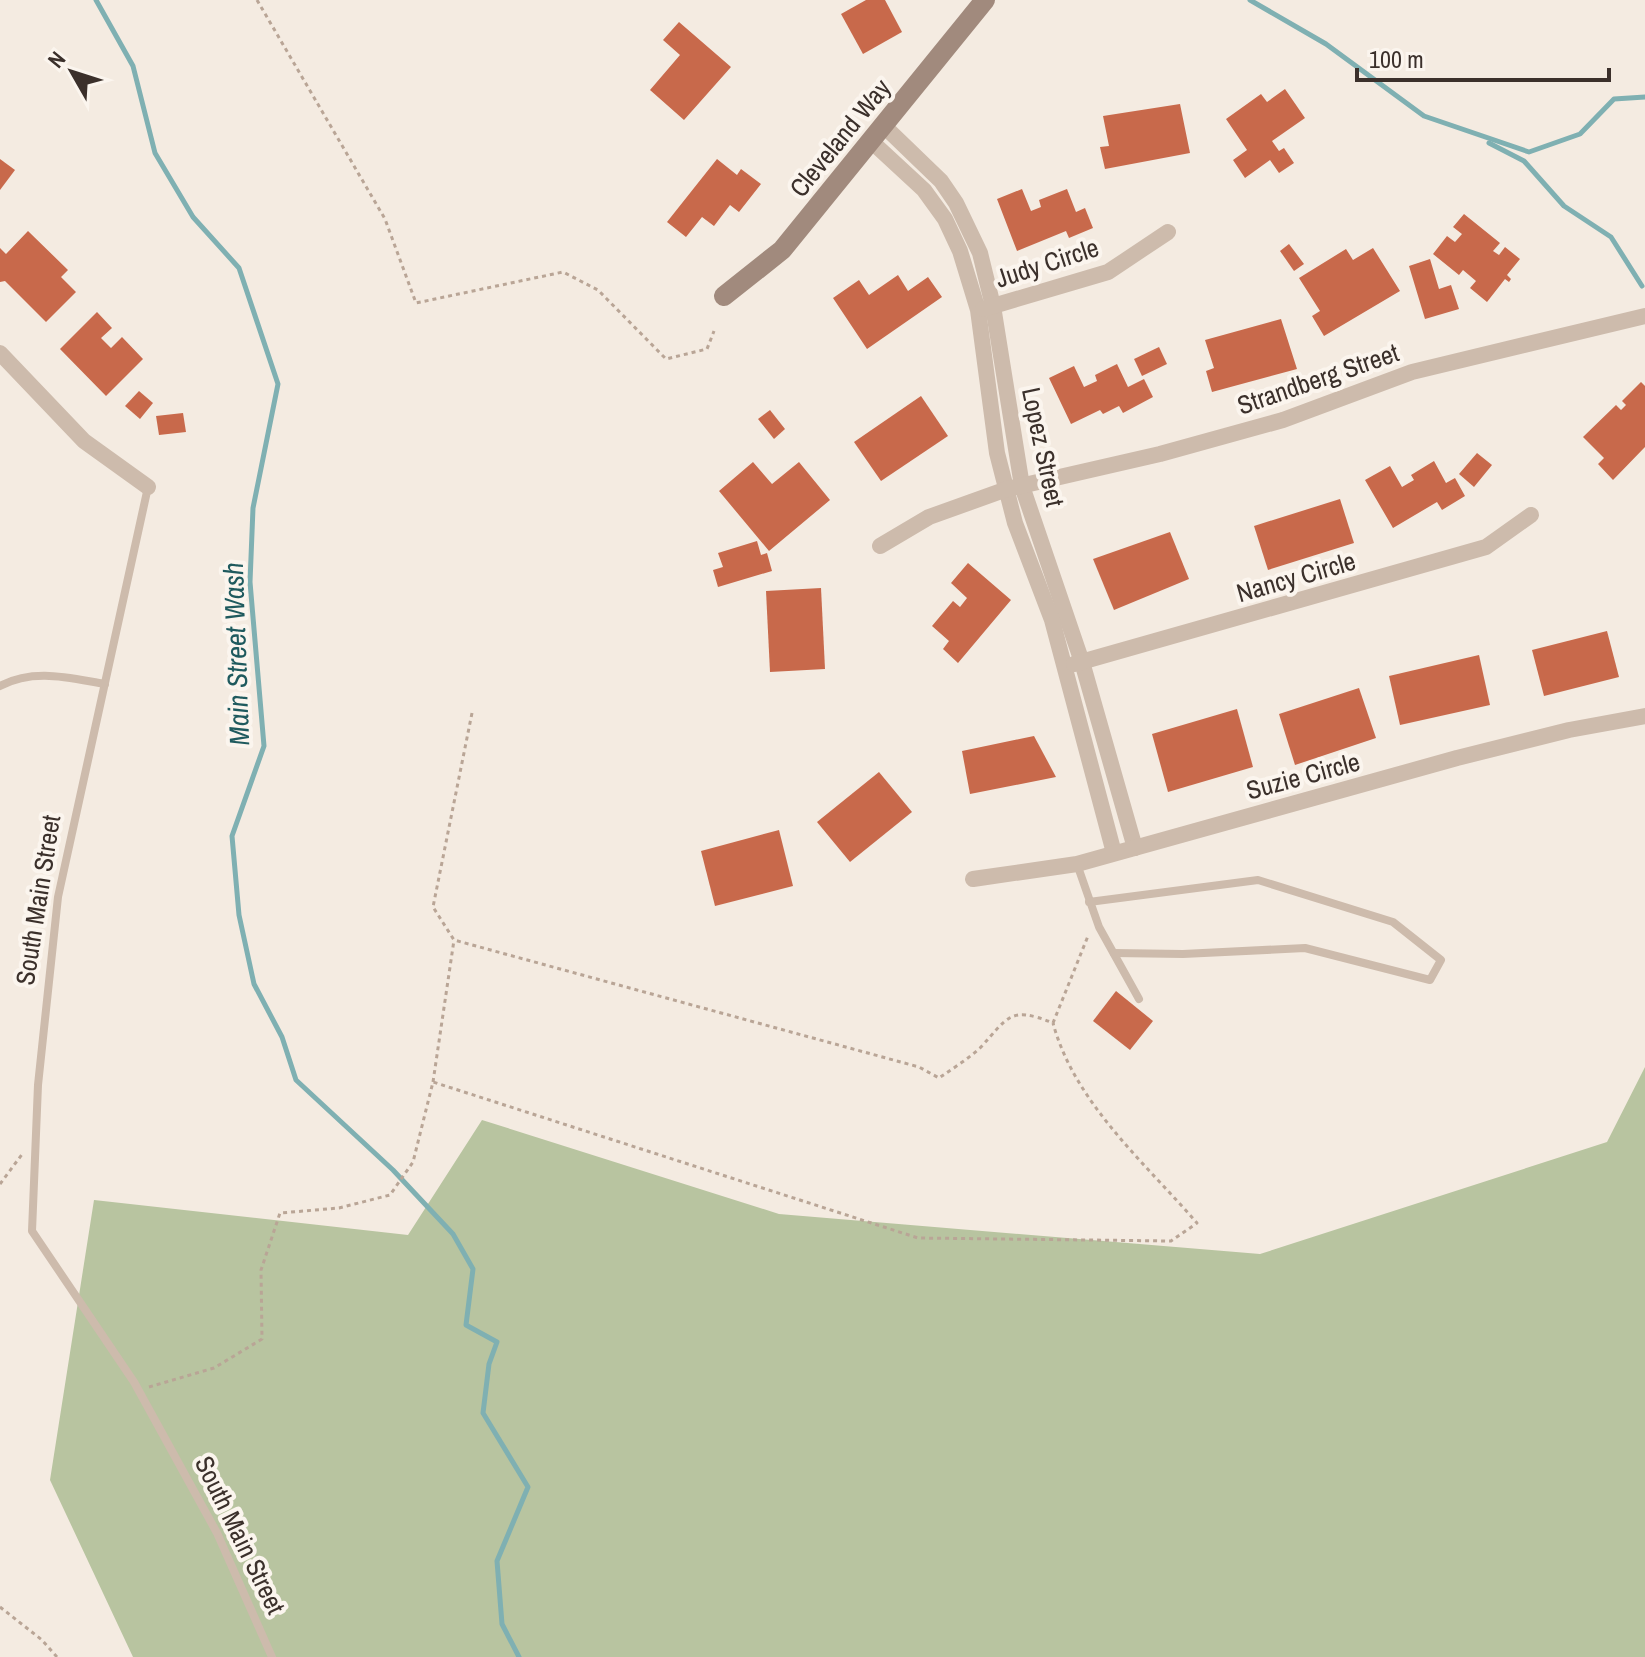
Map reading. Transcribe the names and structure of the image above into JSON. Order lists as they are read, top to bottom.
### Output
{
  "streets": {
    "street": [
      "Cleveland Way",
      "Judy Circle",
      "Strandberg Street",
      "Lopez Street",
      "Nancy Circle",
      "Suzie Circle",
      "South Main Street"
    ]
  },
  "crossings": [
    ["Cleveland Way", "Lopez Street"],
    ["Judy Circle", "Lopez Street"],
    ["Strandberg Street", "Lopez Street"],
    ["Lopez Street", "Nancy Circle"],
    ["Lopez Street", "Suzie Circle"]
  ],
  "water": ["Main Street Wash"],
  "scale_bar": "100 m",
  "north": "top left"
}
